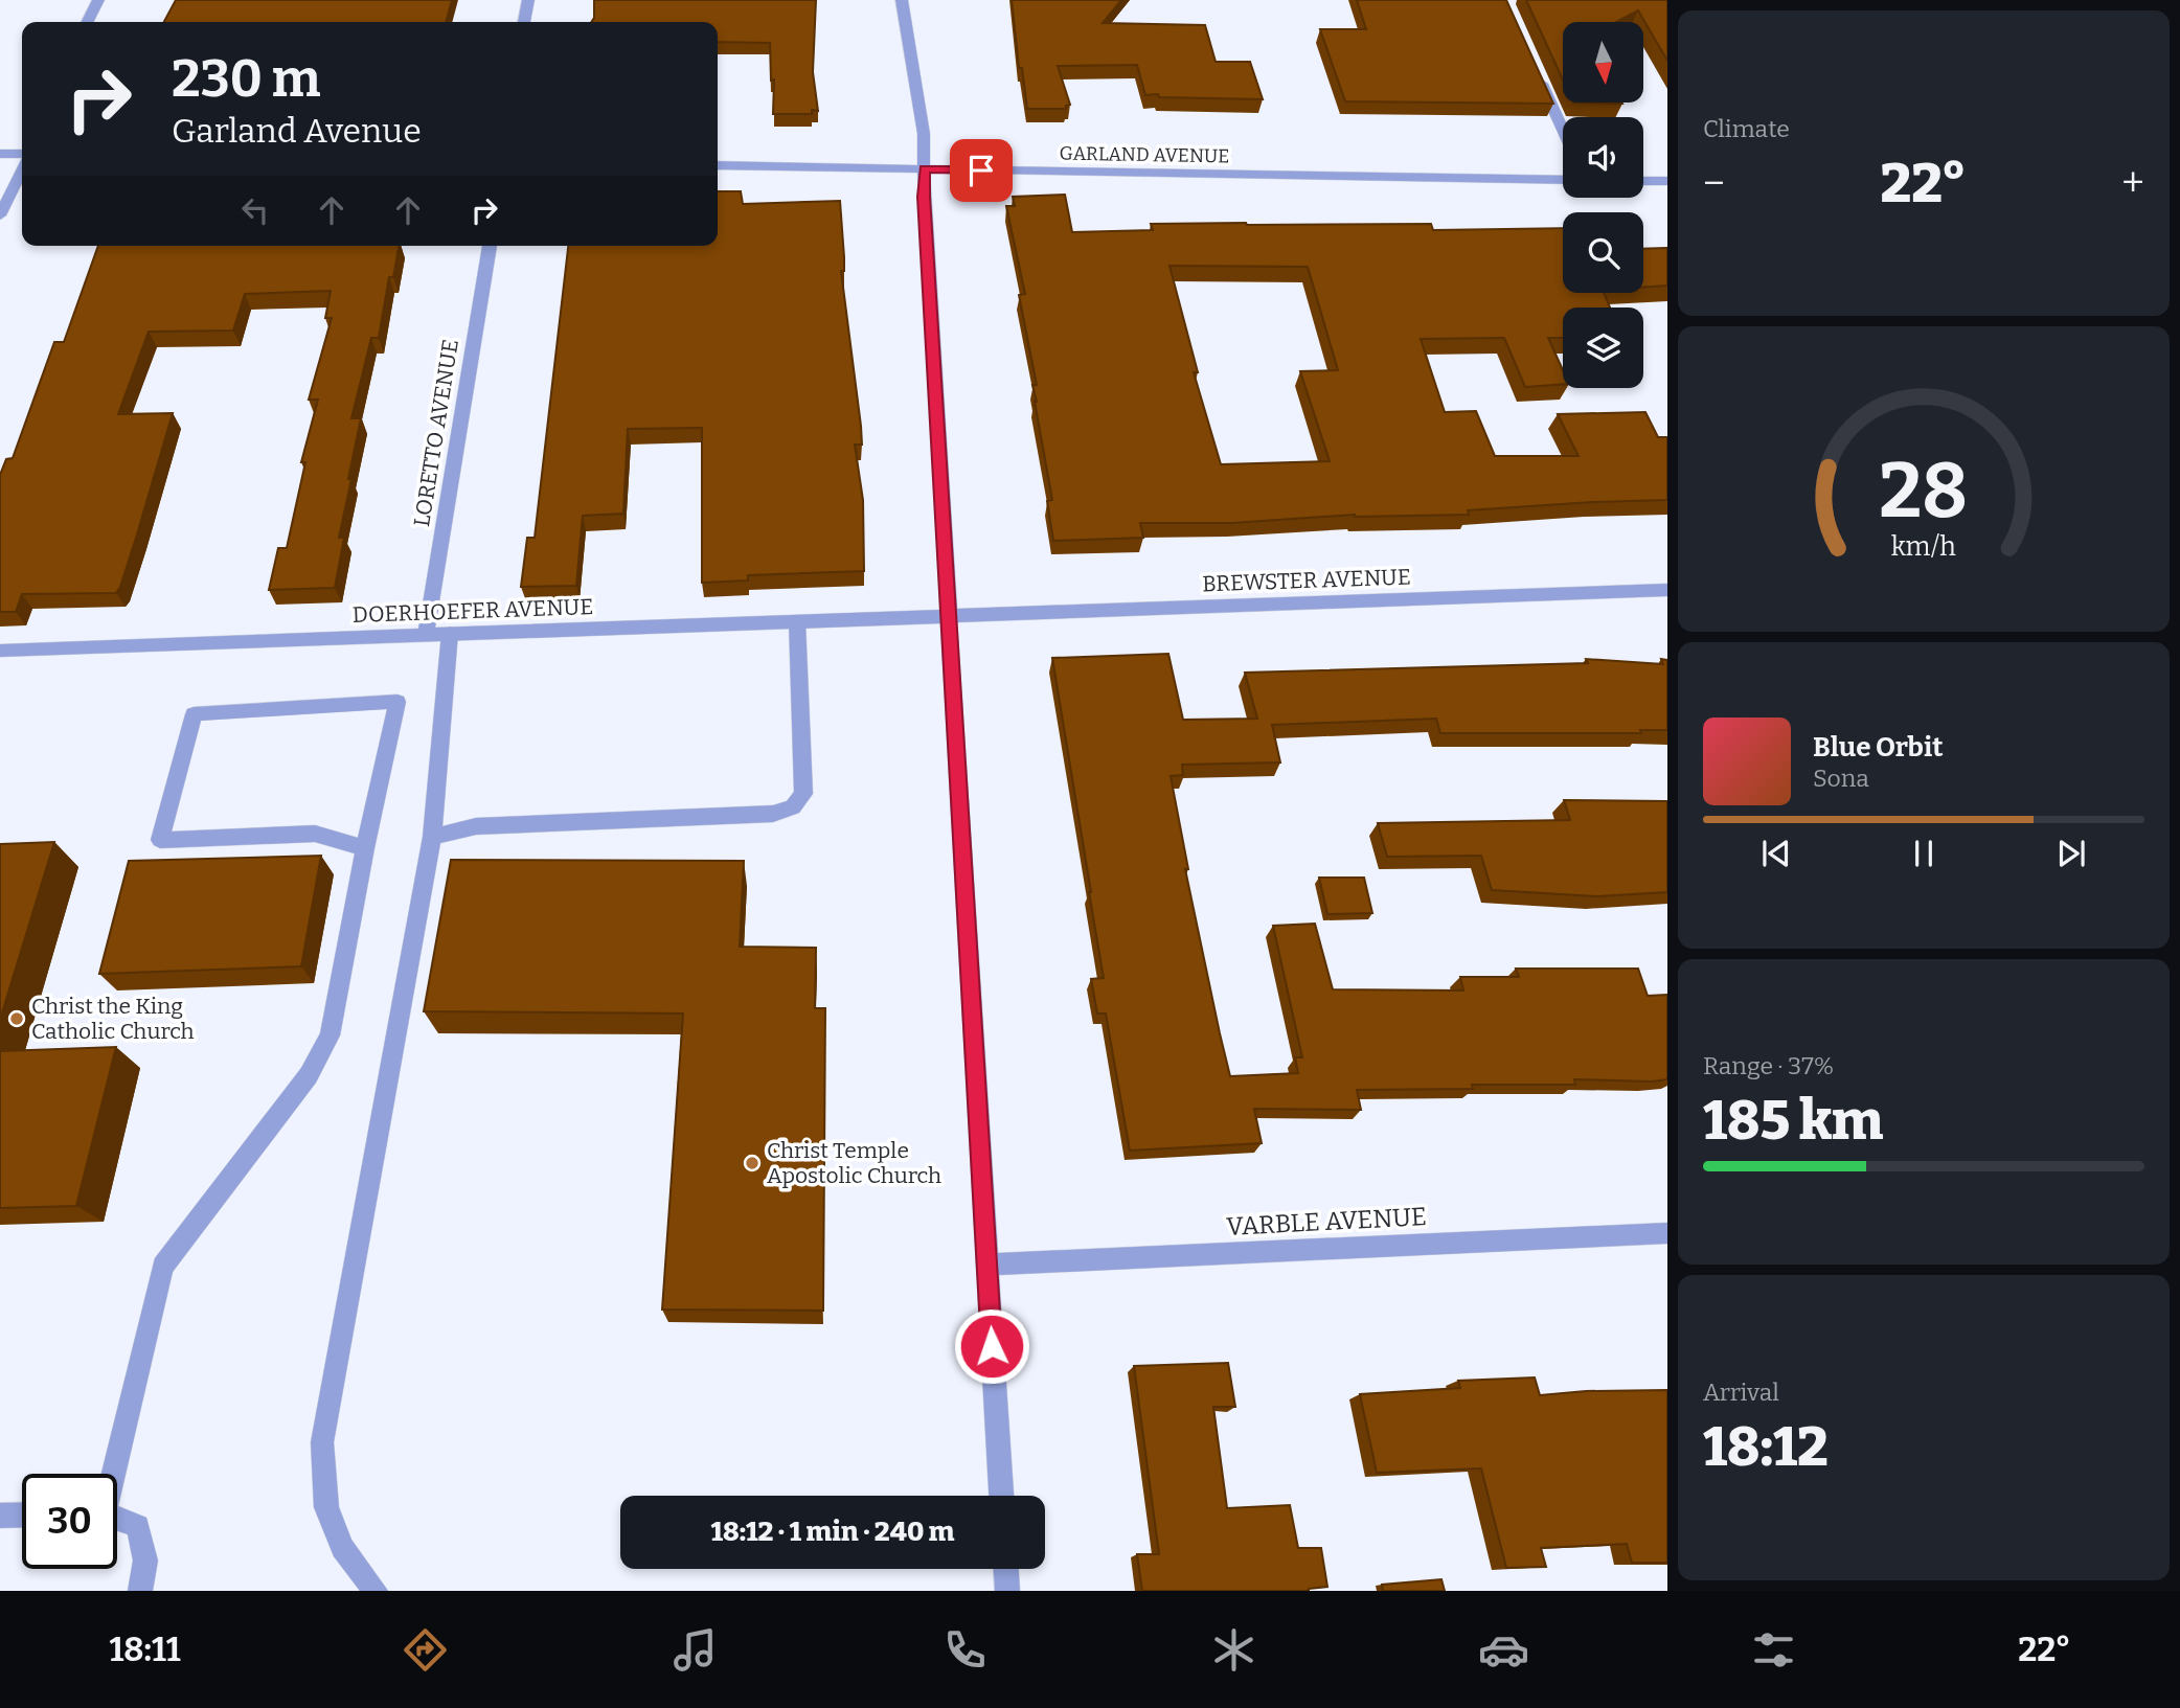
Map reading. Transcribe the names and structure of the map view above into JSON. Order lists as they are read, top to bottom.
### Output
{
  "streets": {
    "street": [
      "GARLAND AVENUE",
      "LORETTO AVENUE",
      "BREWSTER AVENUE",
      "DOERHOEFER AVENUE",
      "VARBLE AVENUE"
    ]
  },
  "crossings": [
    ["LORETTO AVENUE", "DOERHOEFER AVENUE"],
    ["BREWSTER AVENUE", "DOERHOEFER AVENUE"]
  ],
  "places": ["Christ the King Catholic Church", "Christ Temple Apostolic Church"],
  "north": "bottom",
  "page": {
    "tile": [
      "Climate",
      ["Range · 37%", "185 km"],
      ["Arrival", "18:12"]
    ],
    "turn": ["230 m", "Garland Avenue"],
    "heat": ["−", "22°", "+"],
    "song": ["Blue Orbit", "Sona"],
    "limit": "30",
    "trip": "18:12 · 1 min · 240 m",
    "tabs": ["18:11", "22°"],
    "gauge": ["28", "km/h"]
  }
}
